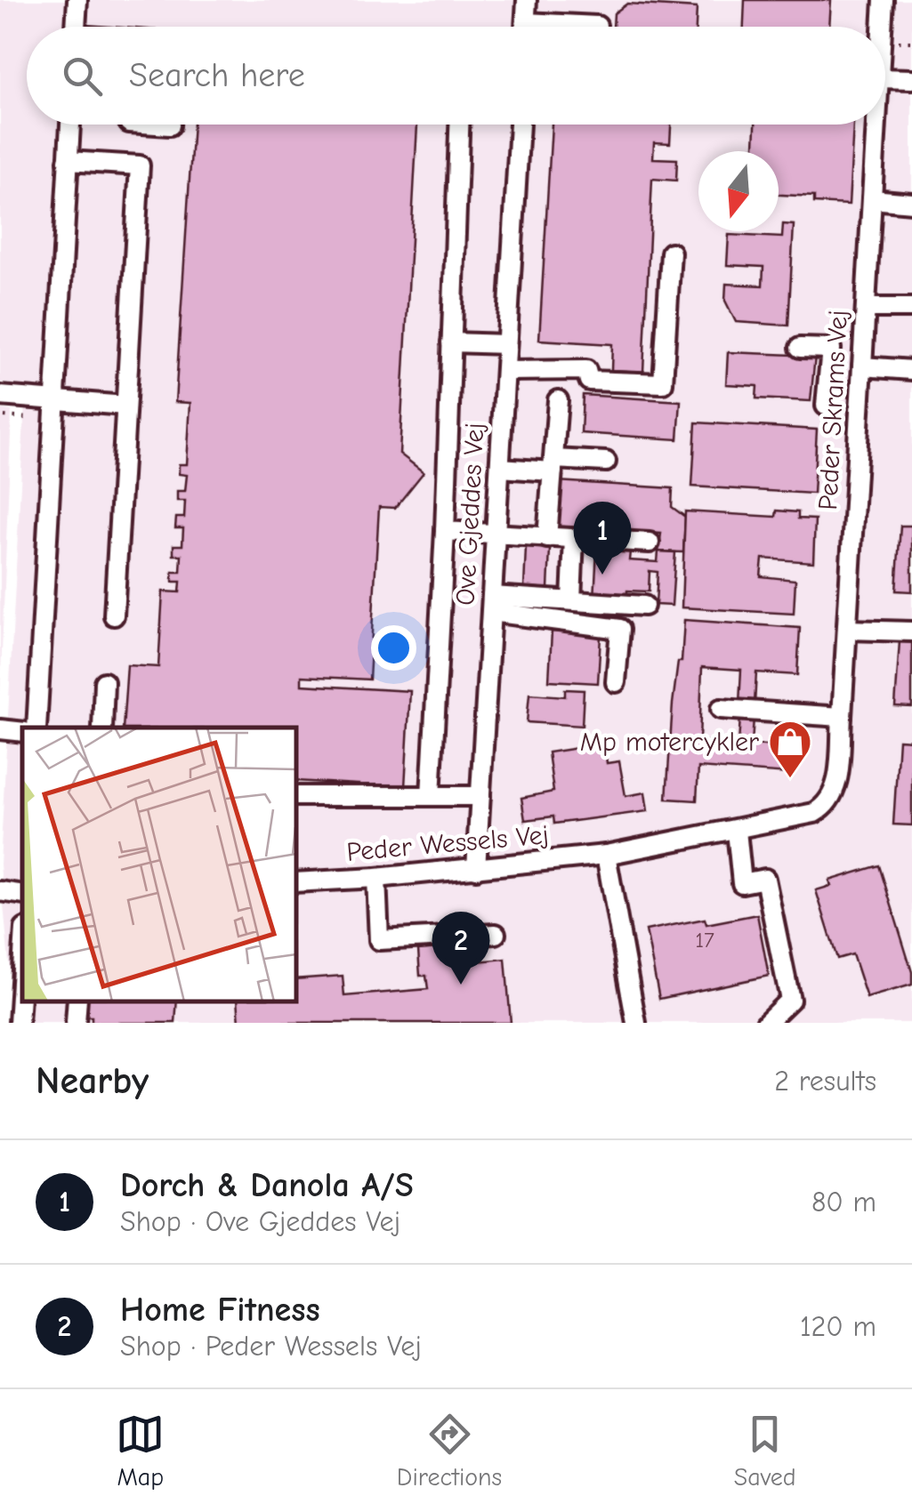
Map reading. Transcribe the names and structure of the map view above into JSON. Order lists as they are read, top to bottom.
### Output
{
  "streets": {
    "street": ["Peder Skrams Vej", "Ove Gjeddes Vej", "Peder Wessels Vej"]
  },
  "crossings": [
    ["Peder Skrams Vej", "Peder Wessels Vej"],
    ["Ove Gjeddes Vej", "Peder Wessels Vej"]
  ],
  "places": {
    "shop": ["Mp motercykler"]
  },
  "house_numbers": ["17"],
  "north": "bottom",
  "page": {
    "search": "Search here",
    "pins": ["1", "2"],
    "heading": ["Nearby", "2 results"],
    "list": [
      {
        "mark": "1",
        "name": "Dorch & Danola A/S",
        "note": "Shop · Ove Gjeddes Vej",
        "value": "80 m"
      },
      {
        "mark": "2",
        "name": "Home Fitness",
        "note": "Shop · Peder Wessels Vej",
        "value": "120 m"
      }
    ],
    "nav": ["Map", "Directions", "Saved"]
  }
}
